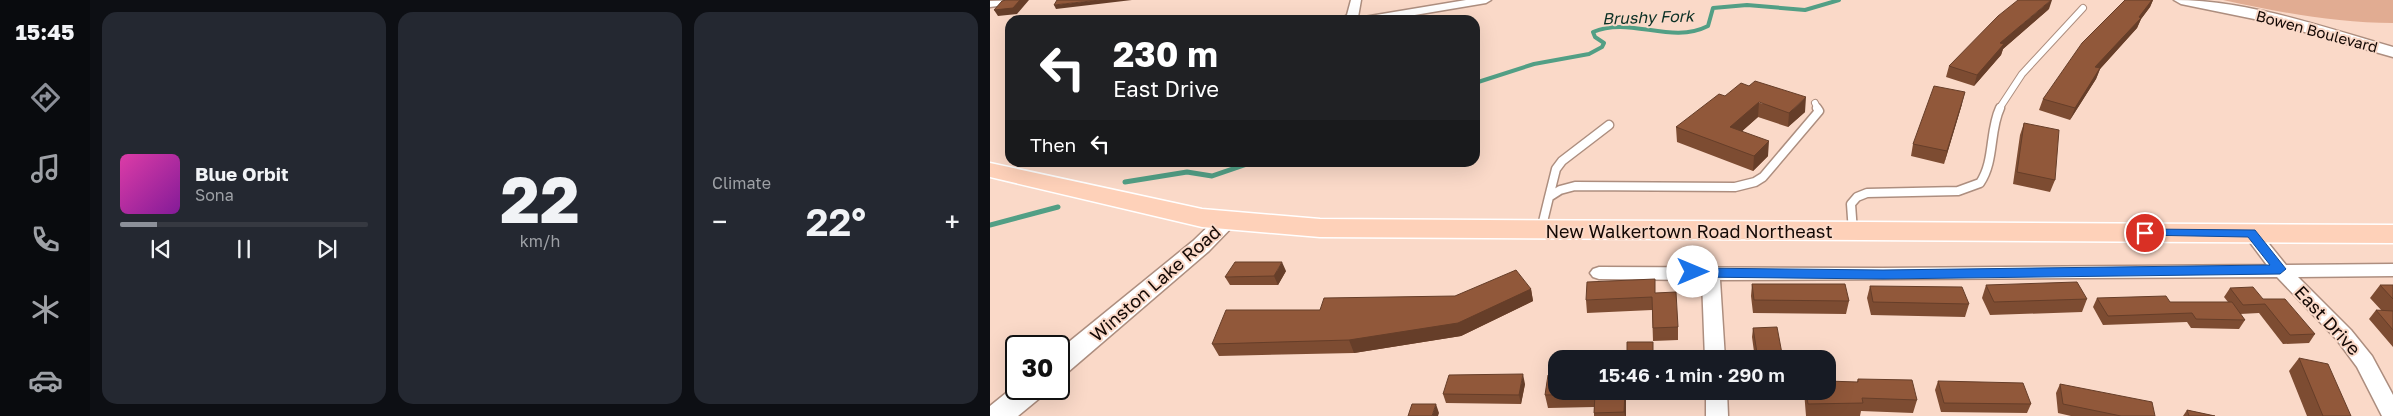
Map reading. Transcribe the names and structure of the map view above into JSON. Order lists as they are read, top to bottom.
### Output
{
  "streets": {
    "main road": ["New Walkertown Road Northeast"],
    "street": ["Bowen Boulevard", "Winston Lake Road", "East Drive"]
  },
  "crossings": [
    ["New Walkertown Road Northeast", "Winston Lake Road"],
    ["New Walkertown Road Northeast", "East Drive"]
  ],
  "water": ["Brushy Fork"],
  "page": {
    "tabs": "15:45",
    "tile": [
      ["22", "km/h"],
      "Climate"
    ],
    "turn": ["230 m", "East Drive"],
    "then": "Then",
    "song": ["Blue Orbit", "Sona"],
    "heat": ["−", "22°", "+"],
    "limit": "30",
    "trip": "15:46 · 1 min · 290 m"
  }
}
